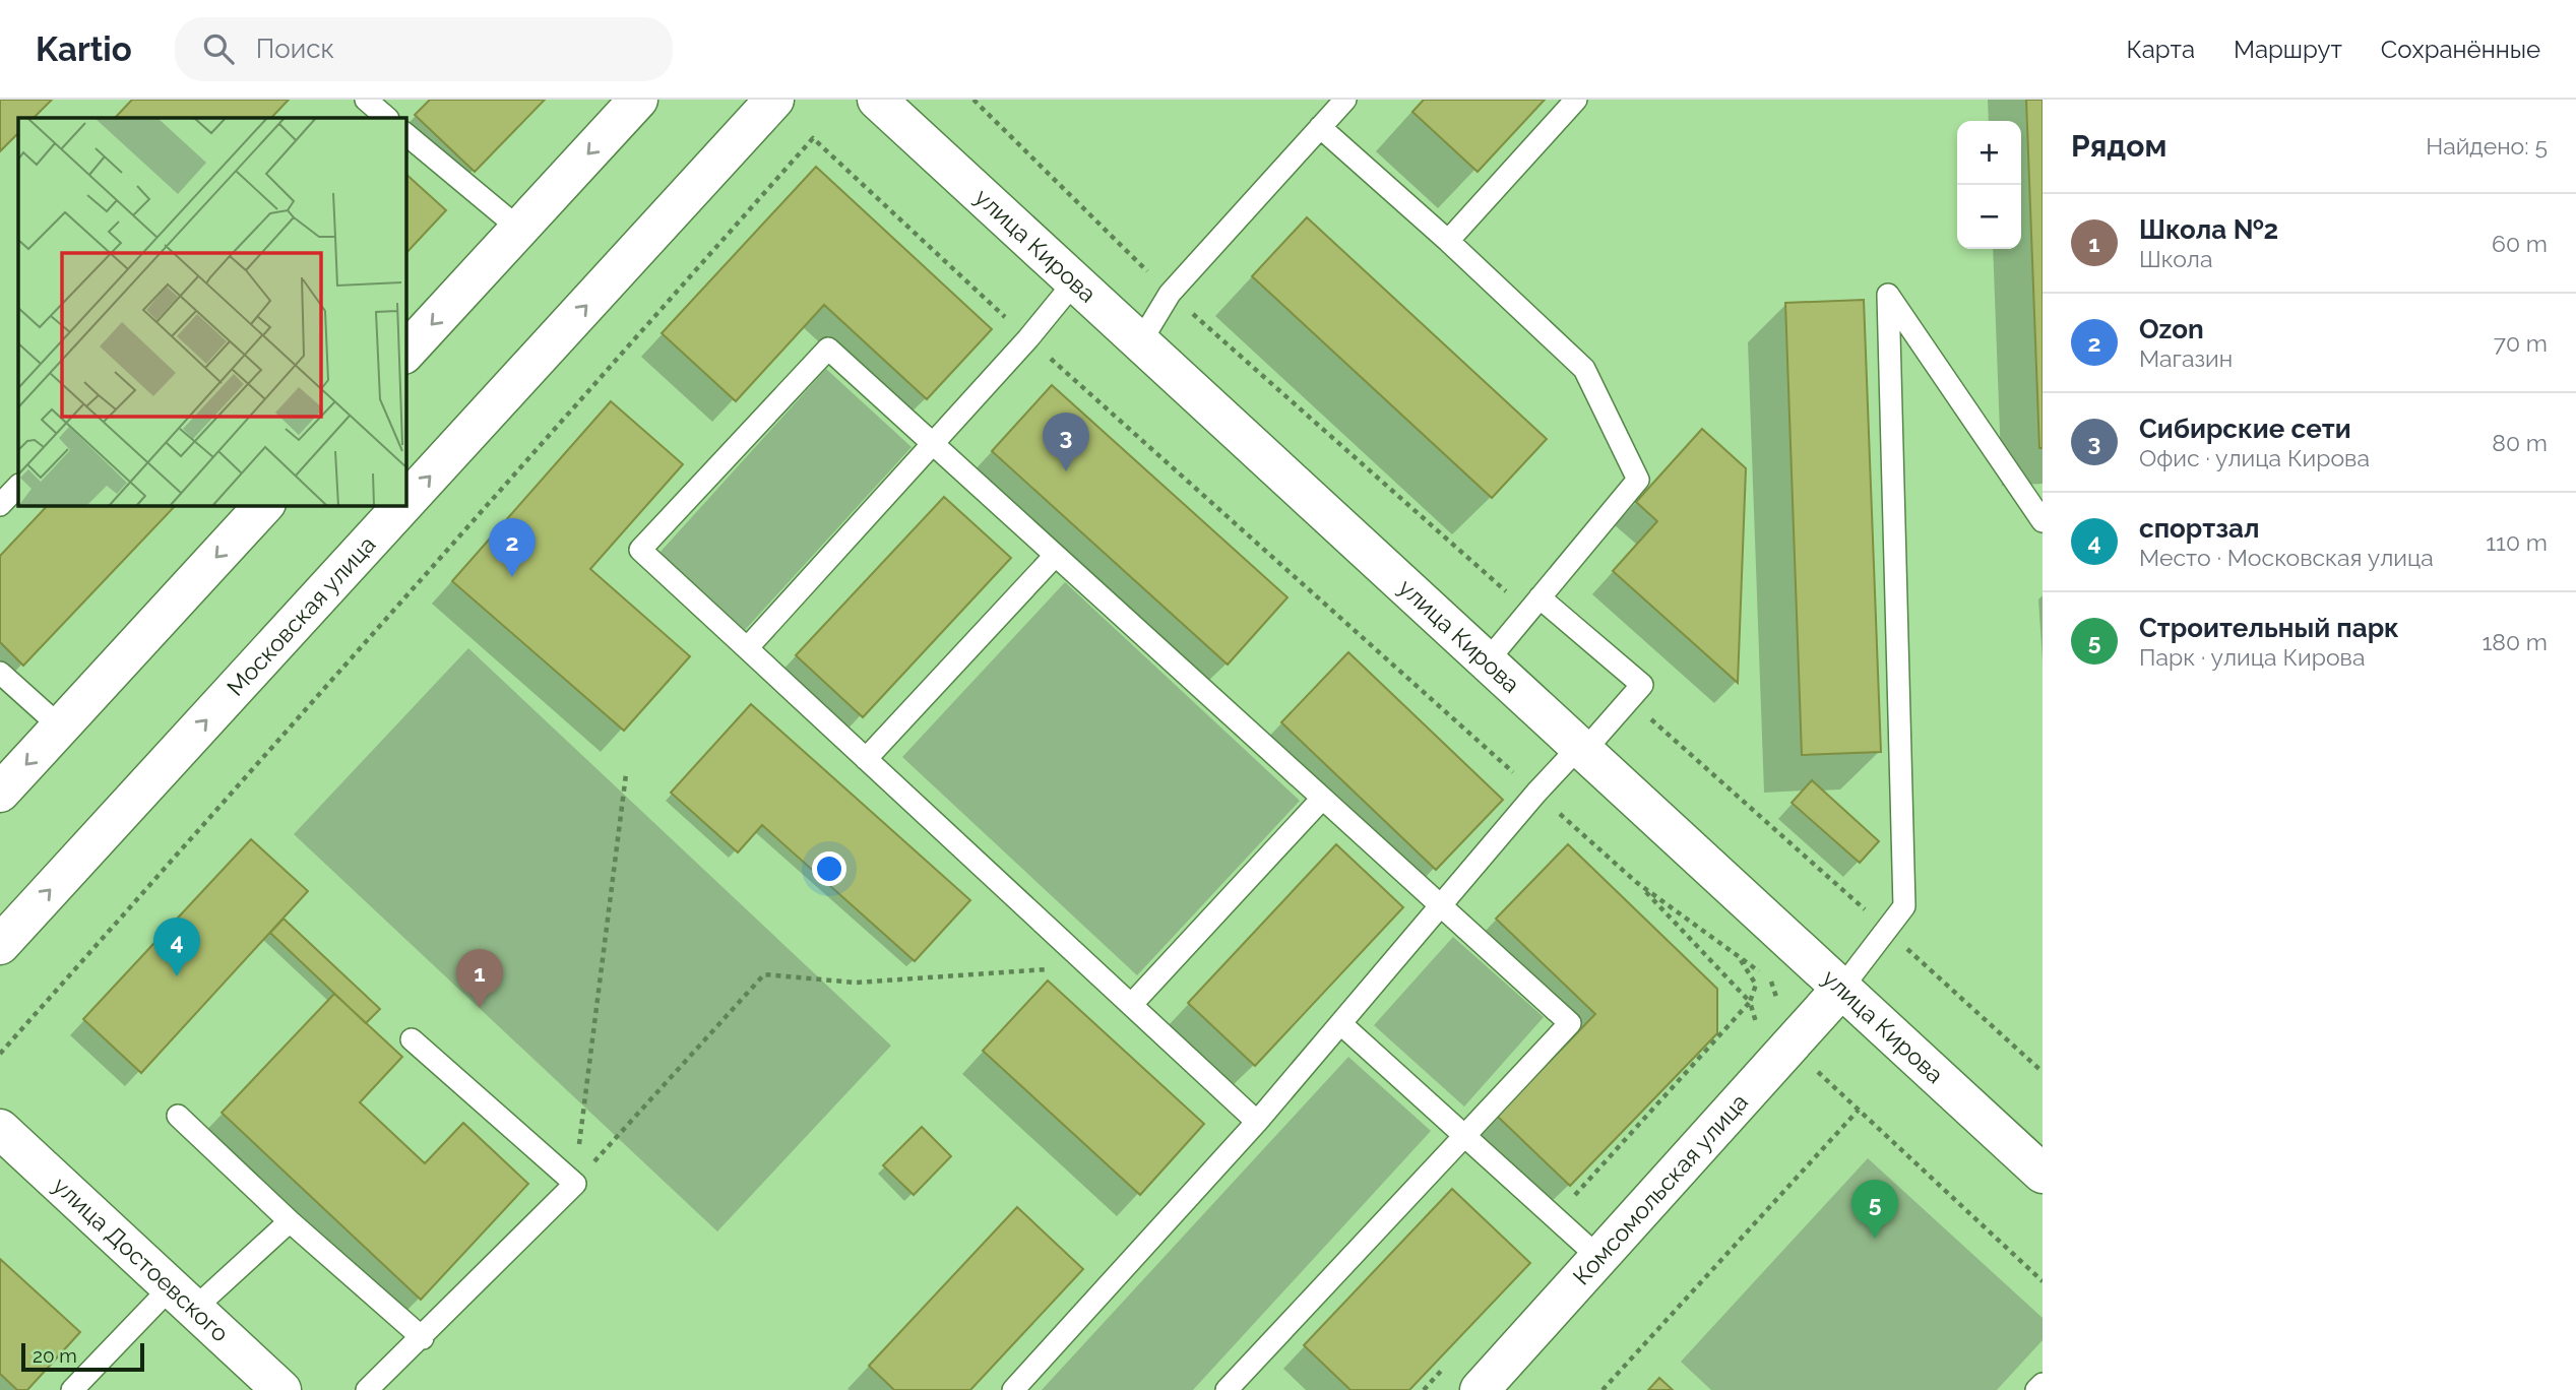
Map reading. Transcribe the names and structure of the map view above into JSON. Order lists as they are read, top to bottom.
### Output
{
  "streets": {
    "main road": [
      "улица Кирова",
      "Московская улица",
      "Комсомольская улица",
      "улица Достоевского"
    ]
  },
  "crossings": [
    ["улица Кирова", "Комсомольская улица"]
  ],
  "scale_bar": "20 m",
  "page": {
    "header": "Kartio",
    "search": "Поиск",
    "nav": ["Карта", "Маршрут", "Сохранённые"],
    "heading": ["Рядом", "Найдено: 5"],
    "map_buttons": ["+", "−"],
    "list": [
      {
        "mark": "1",
        "name": "Школа №2",
        "note": "Школа",
        "value": "60 m"
      },
      {
        "mark": "2",
        "name": "Ozon",
        "note": "Магазин",
        "value": "70 m"
      },
      {
        "mark": "3",
        "name": "Сибирские сети",
        "note": "Офис · улица Кирова",
        "value": "80 m"
      },
      {
        "mark": "4",
        "name": "спортзал",
        "note": "Место · Московская улица",
        "value": "110 m"
      },
      {
        "mark": "5",
        "name": "Строительный парк",
        "note": "Парк · улица Кирова",
        "value": "180 m"
      }
    ],
    "pins": [
      "3",
      "2",
      "4",
      "1",
      "5"
    ],
    "scale": "20 m"
  }
}
